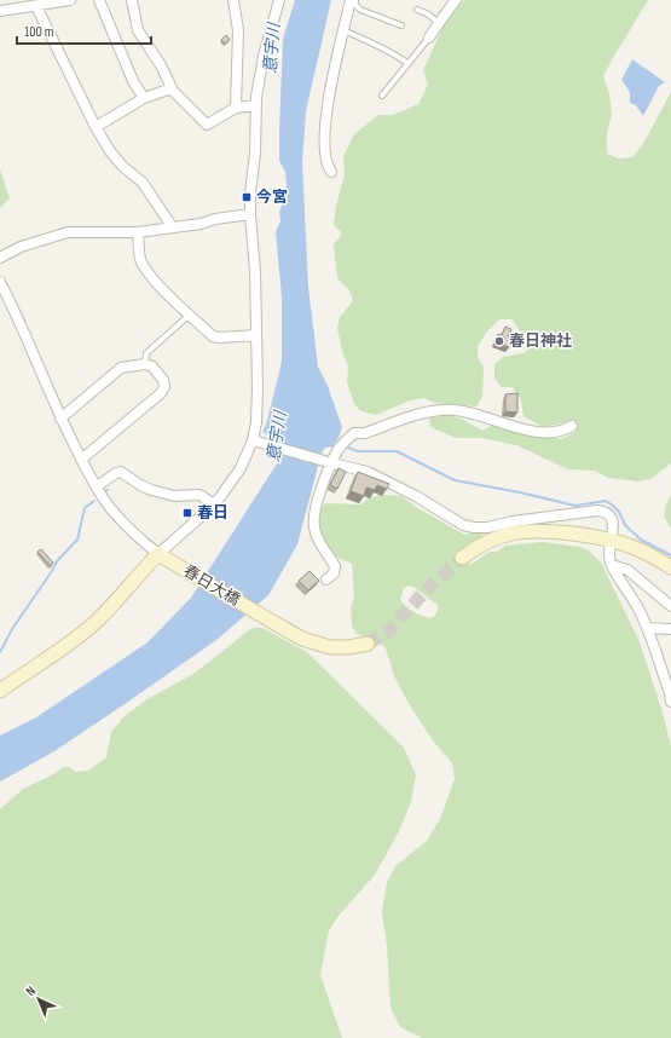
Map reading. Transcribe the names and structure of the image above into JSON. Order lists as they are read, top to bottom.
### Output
{
  "streets": {
    "street": ["春日大橋"]
  },
  "water": ["意宇川"],
  "places": {
    "transit": ["今宮", "春日"],
    "other": ["春日神社"]
  },
  "scale_bar": "100 m",
  "north": "top left"
}
